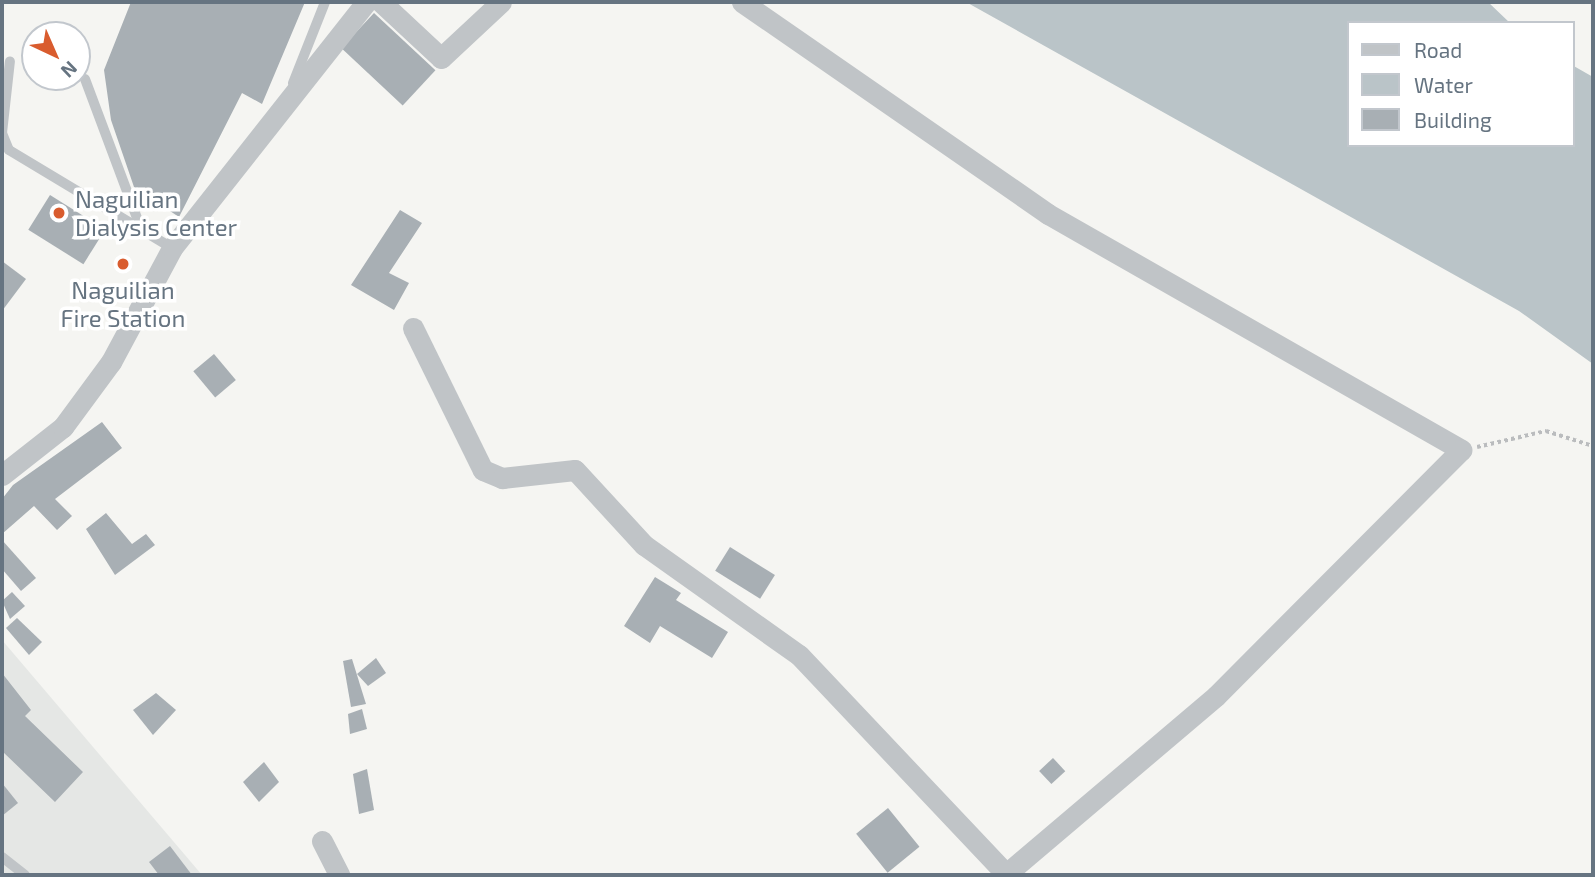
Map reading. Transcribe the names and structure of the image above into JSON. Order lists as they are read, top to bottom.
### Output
{
  "places": ["Naguilian Dialysis Center", "Naguilian Fire Station"],
  "legend": ["Road", "Water", "Building"],
  "north": "bottom right"
}
